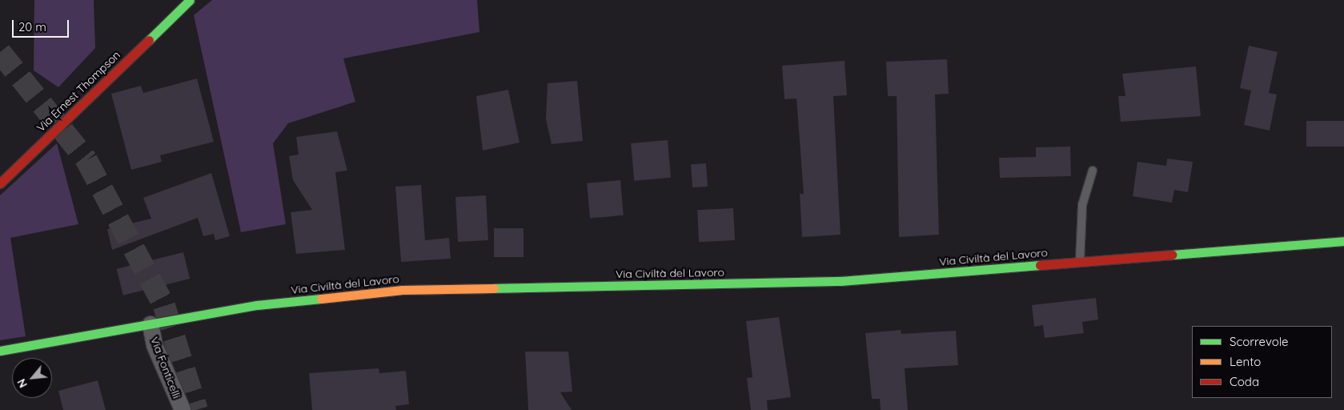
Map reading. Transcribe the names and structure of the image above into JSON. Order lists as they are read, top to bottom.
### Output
{
  "streets": {
    "main road": ["Via Ernest Thompson", "Via Civiltà del Lavoro"],
    "street": ["Via Fonticelli"]
  },
  "crossings": [
    ["Via Civiltà del Lavoro", "Via Fonticelli"]
  ],
  "legend": ["Scorrevole", "Lento", "Coda"],
  "scale_bar": "20 m",
  "north": "bottom left"
}
